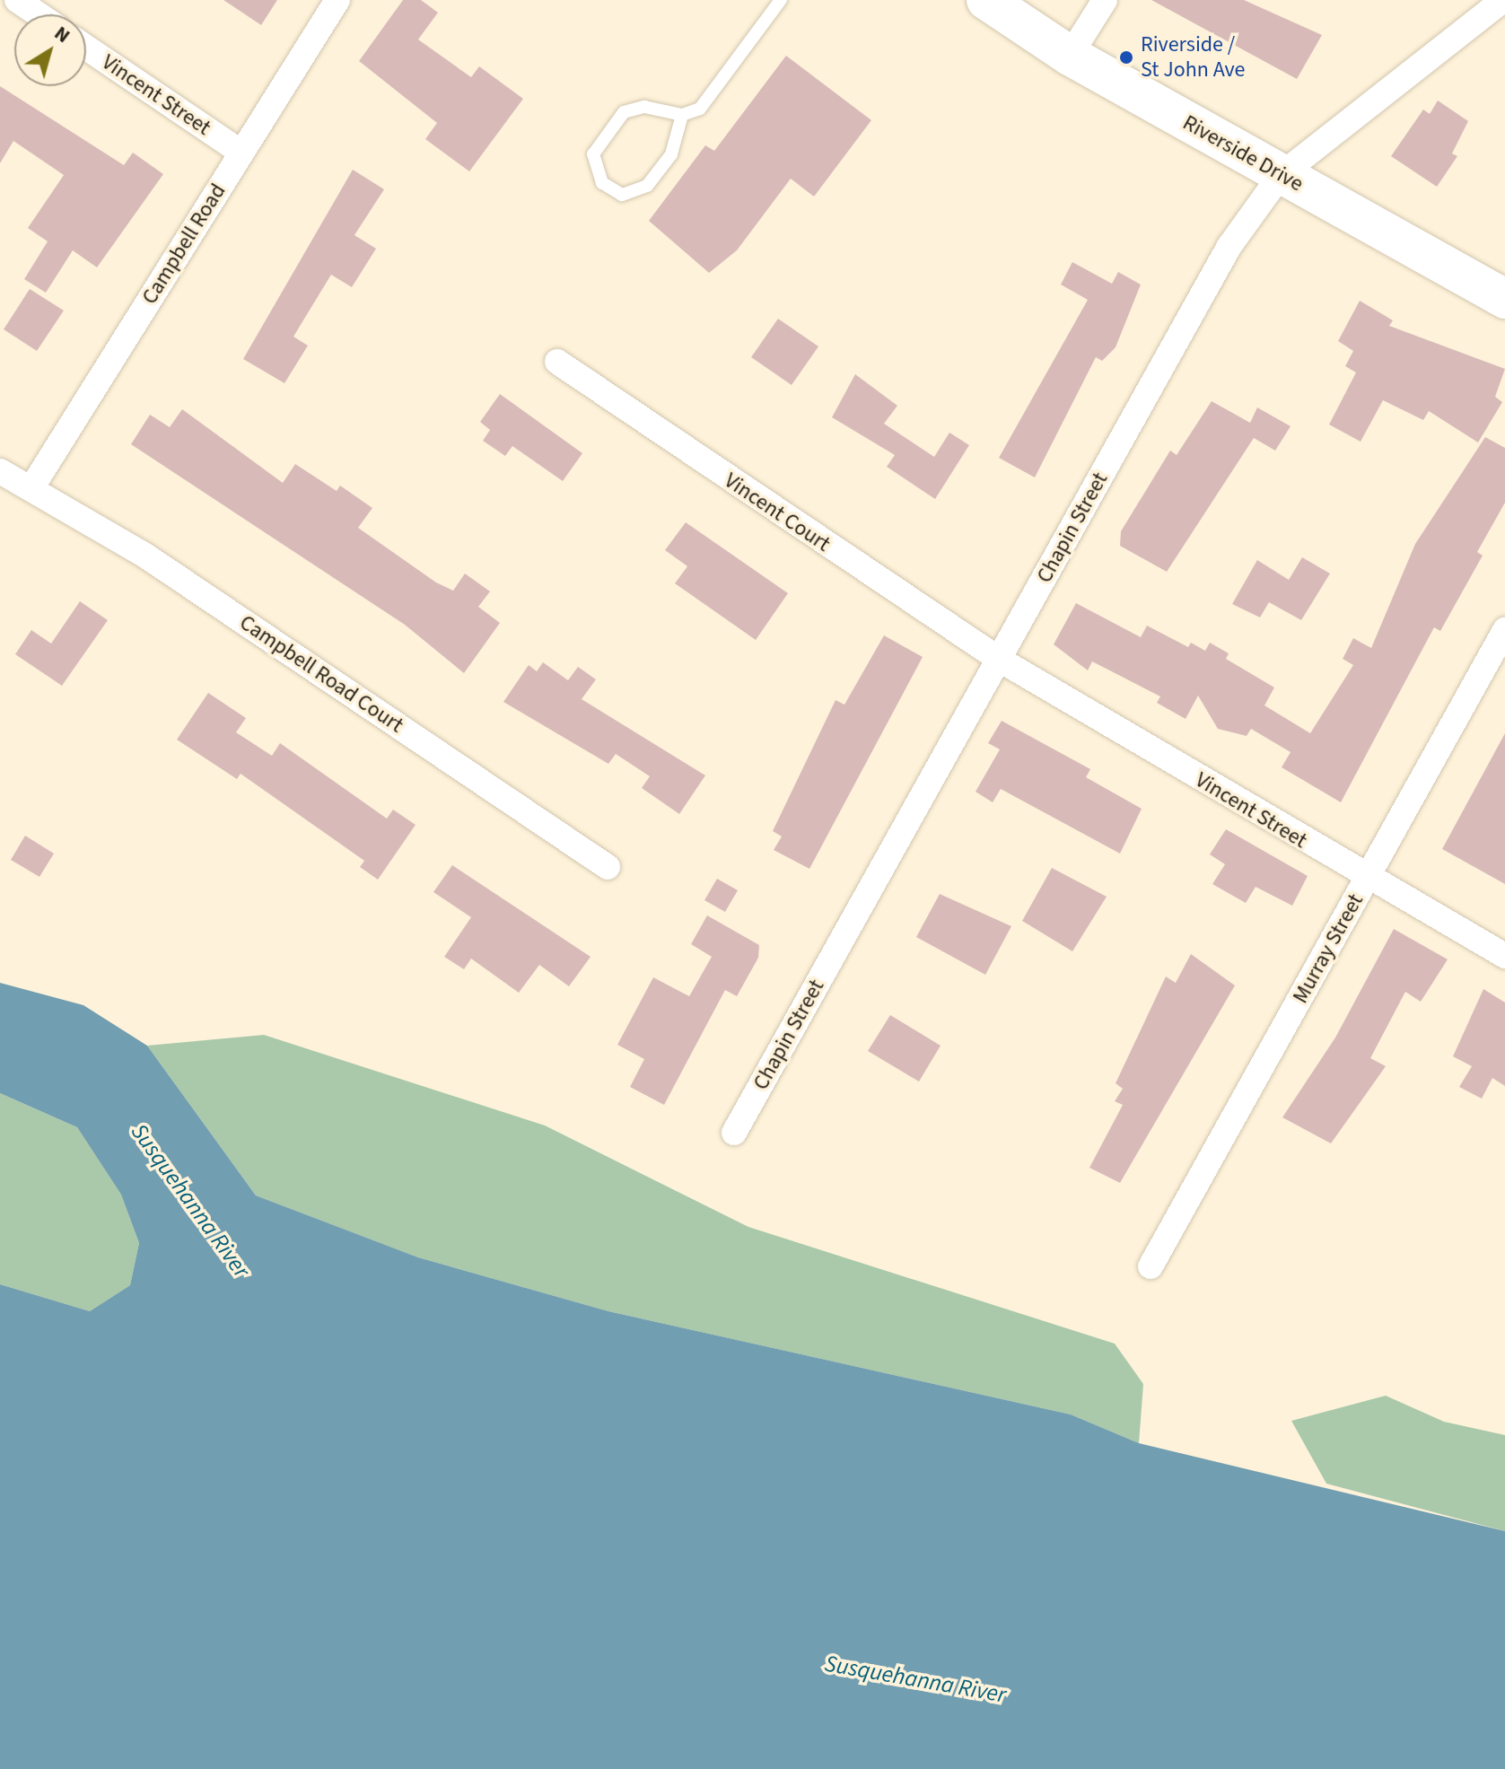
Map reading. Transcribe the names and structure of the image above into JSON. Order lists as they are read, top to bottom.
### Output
{
  "streets": {
    "main road": ["Riverside Drive"],
    "street": [
      "Vincent Street",
      "Campbell Road",
      "Vincent Court",
      "Chapin Street",
      "Campbell Road Court",
      "Murray Street"
    ]
  },
  "crossings": [
    ["Vincent Street", "Campbell Road"],
    ["Vincent Street", "Vincent Court"],
    ["Vincent Street", "Chapin Street"],
    ["Vincent Street", "Murray Street"],
    ["Riverside Drive", "Chapin Street"],
    ["Campbell Road", "Campbell Road Court"],
    ["Vincent Court", "Chapin Street"]
  ],
  "water": ["Susquehanna River"],
  "places": ["Riverside / St John Ave"],
  "north": "top right"
}
